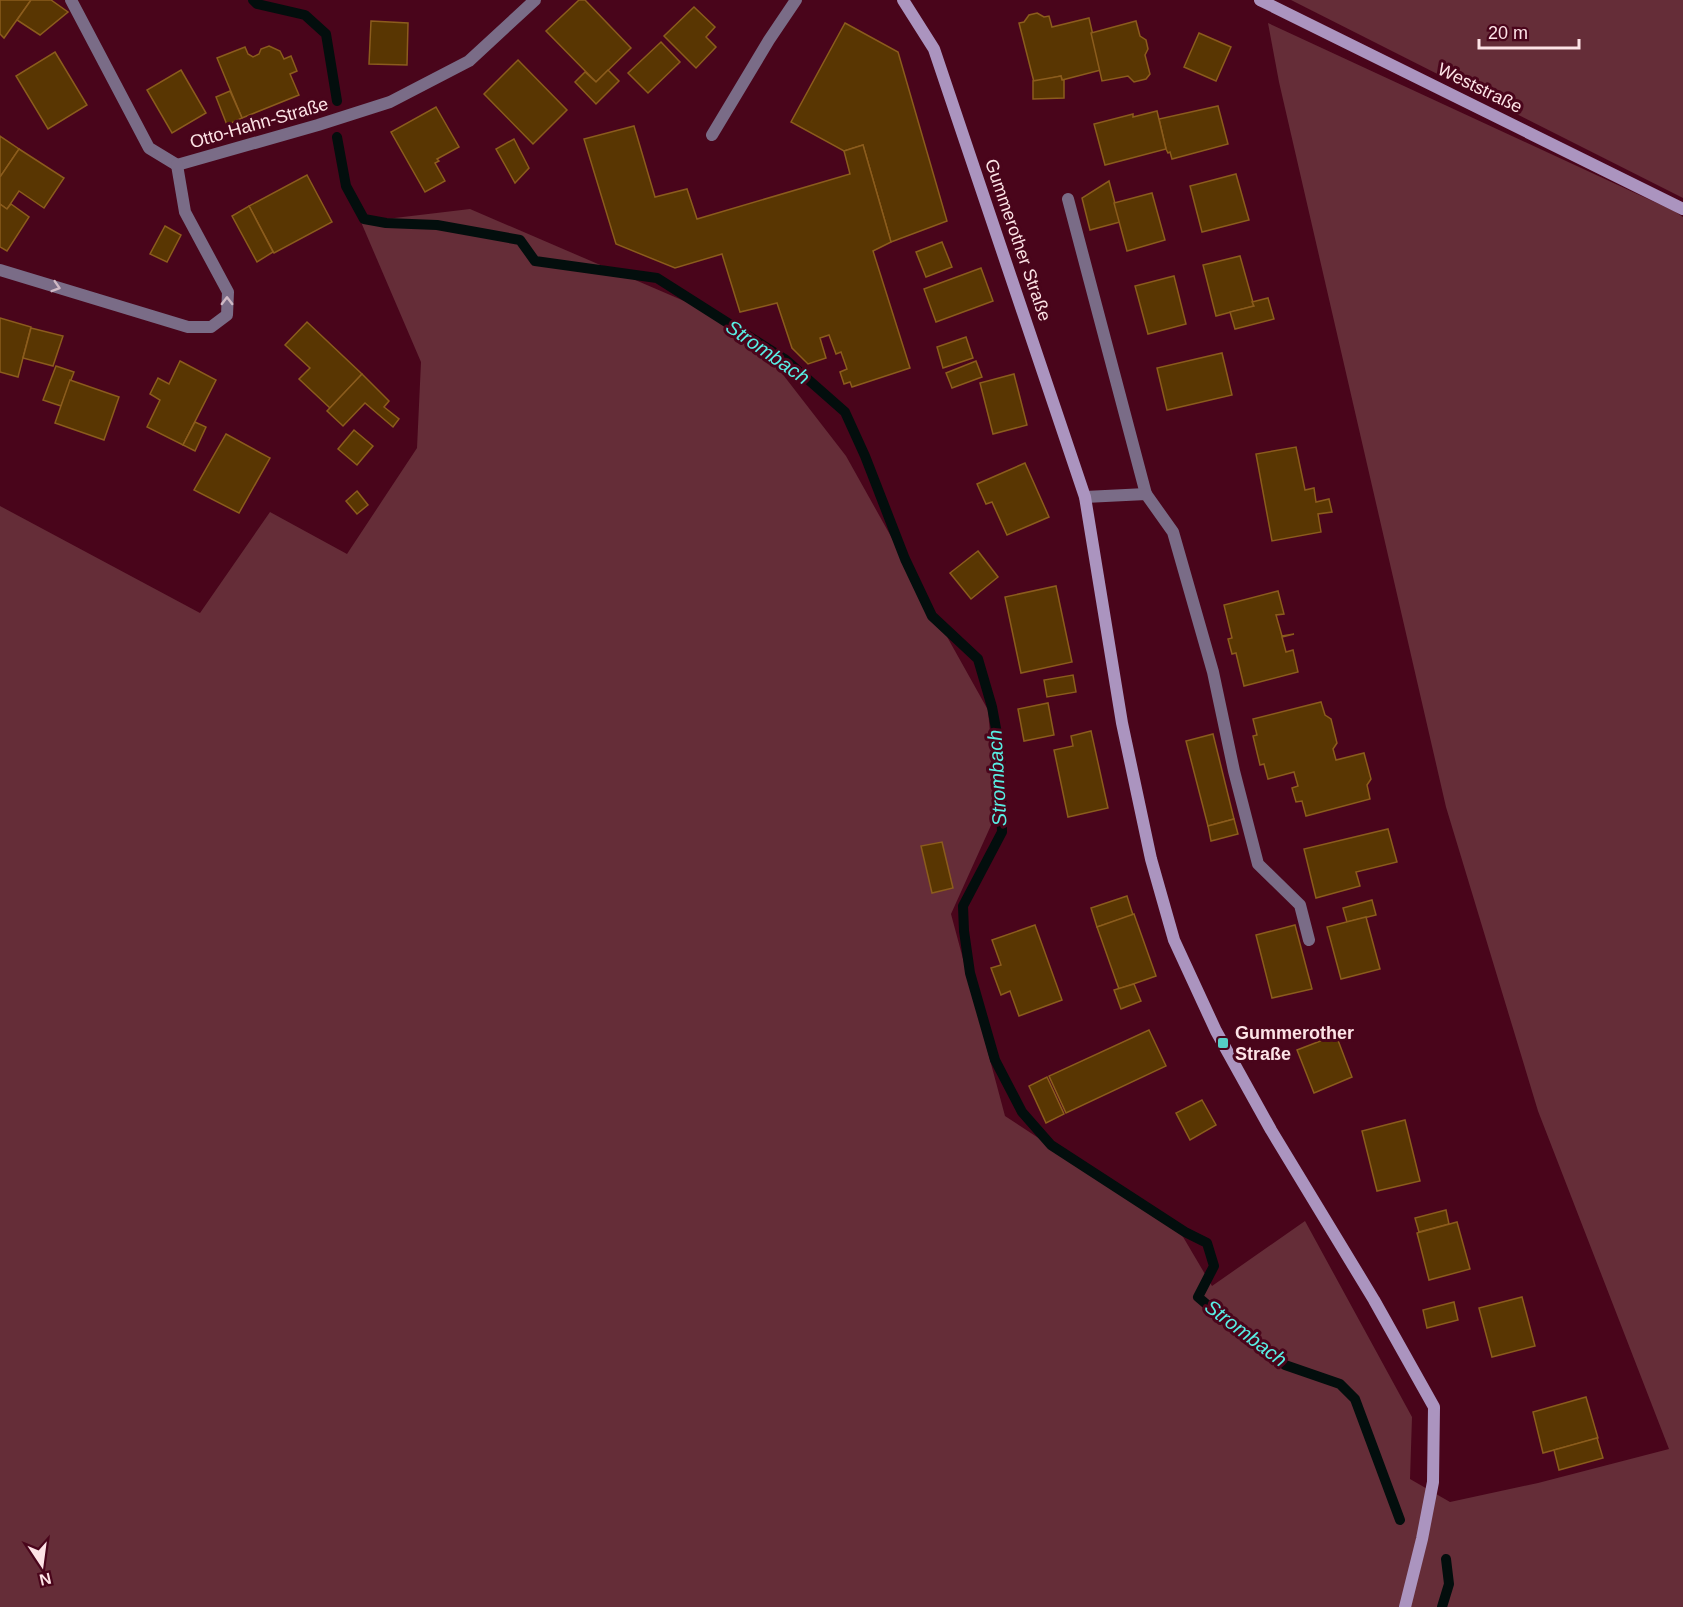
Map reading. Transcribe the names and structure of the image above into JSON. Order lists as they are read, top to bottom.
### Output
{
  "streets": {
    "street": ["Weststraße", "Otto-Hahn-Straße", "Gummerother Straße"]
  },
  "water": ["Strombach"],
  "places": {
    "transit": ["Gummerother Straße"]
  },
  "scale_bar": "20 m",
  "north": "bottom"
}
